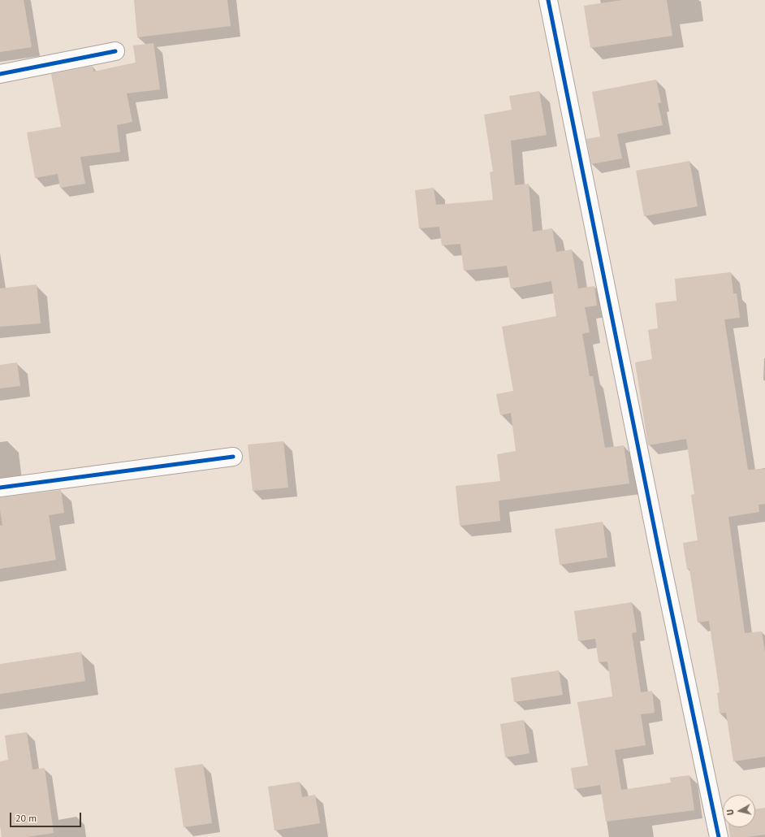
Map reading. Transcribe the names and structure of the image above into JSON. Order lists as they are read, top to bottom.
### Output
{
  "scale_bar": "20 m",
  "north": "left"
}
